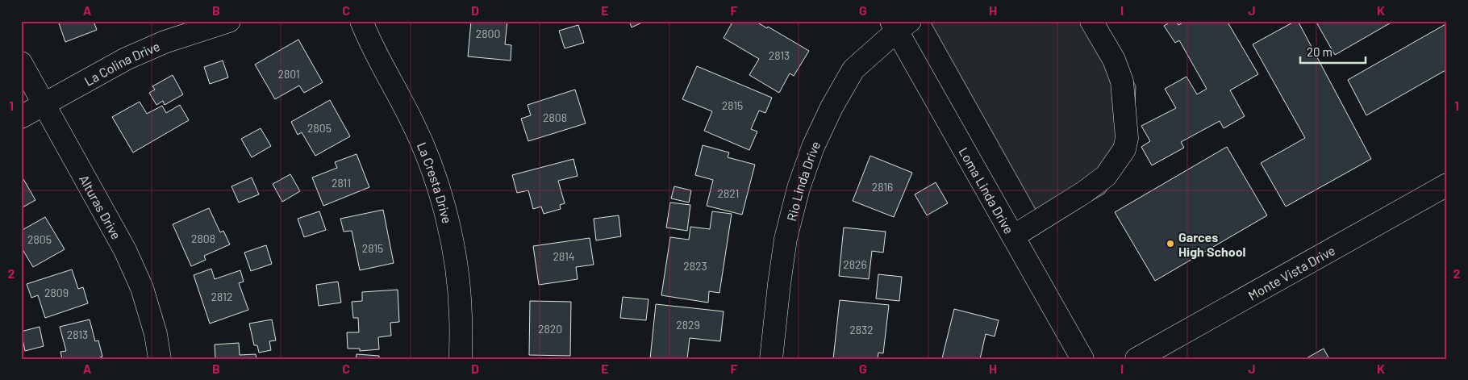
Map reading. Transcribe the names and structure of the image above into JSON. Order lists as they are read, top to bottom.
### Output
{
  "streets": {
    "street": [
      "La Colina Drive",
      "Rio Linda Drive",
      "La Cresta Drive",
      "Loma Linda Drive",
      "Alturas Drive",
      "Monte Vista Drive"
    ]
  },
  "crossings": [
    ["La Colina Drive", "Alturas Drive"],
    ["Rio Linda Drive", "Loma Linda Drive"]
  ],
  "places": ["Garces High School"],
  "house_numbers": [
    "2800",
    "2813",
    "2801",
    "2815",
    "2808",
    "2805",
    "2811",
    "2816",
    "2821",
    "2808",
    "2805",
    "2815",
    "2814",
    "2826",
    "2823",
    "2809",
    "2812",
    "2829",
    "2820",
    "2832",
    "2813"
  ],
  "scale_bar": "20 m",
  "grid": {
    "columns": [
      "A",
      "B",
      "C",
      "D",
      "E",
      "F",
      "G",
      "H",
      "I",
      "J",
      "K"
    ],
    "rows": ["1", "2"]
  }
}
